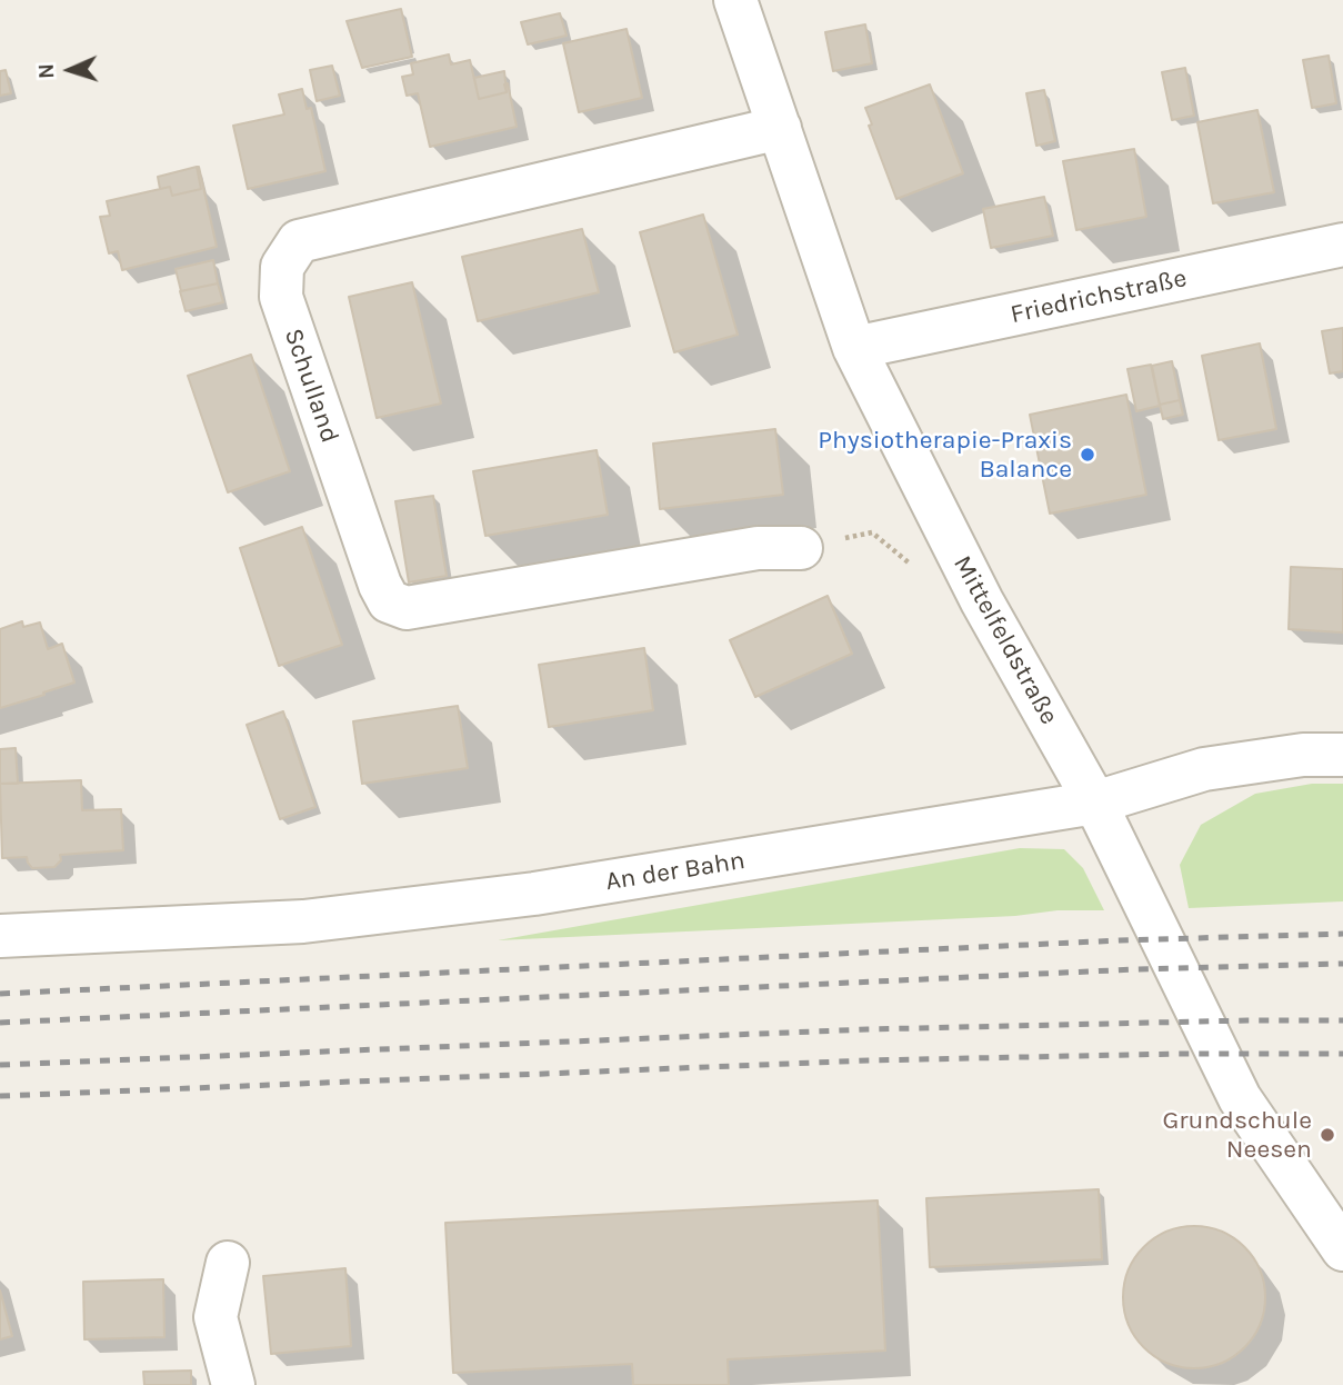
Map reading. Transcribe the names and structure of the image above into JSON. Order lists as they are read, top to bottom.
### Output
{
  "streets": {
    "street": [
      "Friedrichstraße",
      "Schulland",
      "Mittelfeldstraße",
      "An der Bahn"
    ]
  },
  "crossings": [
    ["Friedrichstraße", "Mittelfeldstraße"],
    ["Schulland", "Mittelfeldstraße"],
    ["Mittelfeldstraße", "An der Bahn"]
  ],
  "places": ["Physiotherapie-Praxis Balance", "Grundschule Neesen"],
  "north": "left"
}
